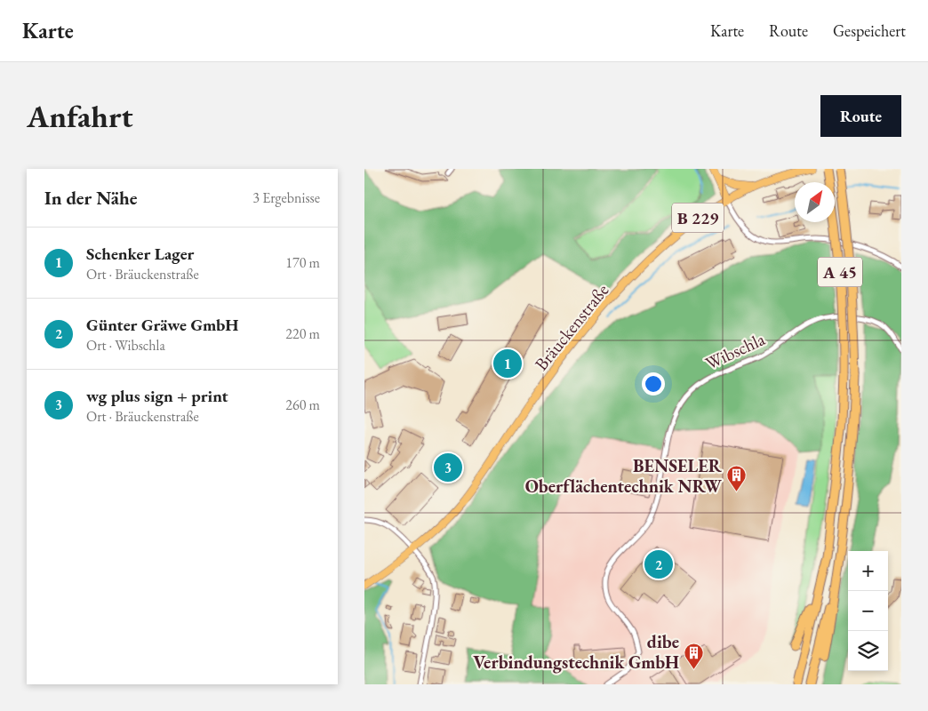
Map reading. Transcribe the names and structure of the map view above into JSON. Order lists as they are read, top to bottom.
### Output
{
  "streets": {
    "highway": ["A 45"],
    "main road": ["B 229", "Bräuckenstraße"],
    "street": ["Wibschla"]
  },
  "crossings": [
    ["B 229", "Bräuckenstraße"]
  ],
  "places": {
    "building": ["BENSELER Oberflächentechnik NRW", "dibe Verbindungstechnik GmbH"]
  },
  "north": "top right",
  "page": {
    "header": "Karte",
    "nav": ["Karte", "Route", "Gespeichert"],
    "buttons": "Route",
    "title": "Anfahrt",
    "heading": ["In der Nähe", "3 Ergebnisse"],
    "list": [
      {
        "mark": "1",
        "name": "Schenker Lager",
        "note": "Ort · Bräuckenstraße",
        "value": "170 m"
      },
      {
        "mark": "2",
        "name": "Günter Gräwe GmbH",
        "note": "Ort · Wibschla",
        "value": "220 m"
      },
      {
        "mark": "3",
        "name": "wg plus sign + print",
        "note": "Ort · Bräuckenstraße",
        "value": "260 m"
      }
    ],
    "pins": ["1", "3", "2"],
    "map_buttons": ["+", "−"]
  }
}
